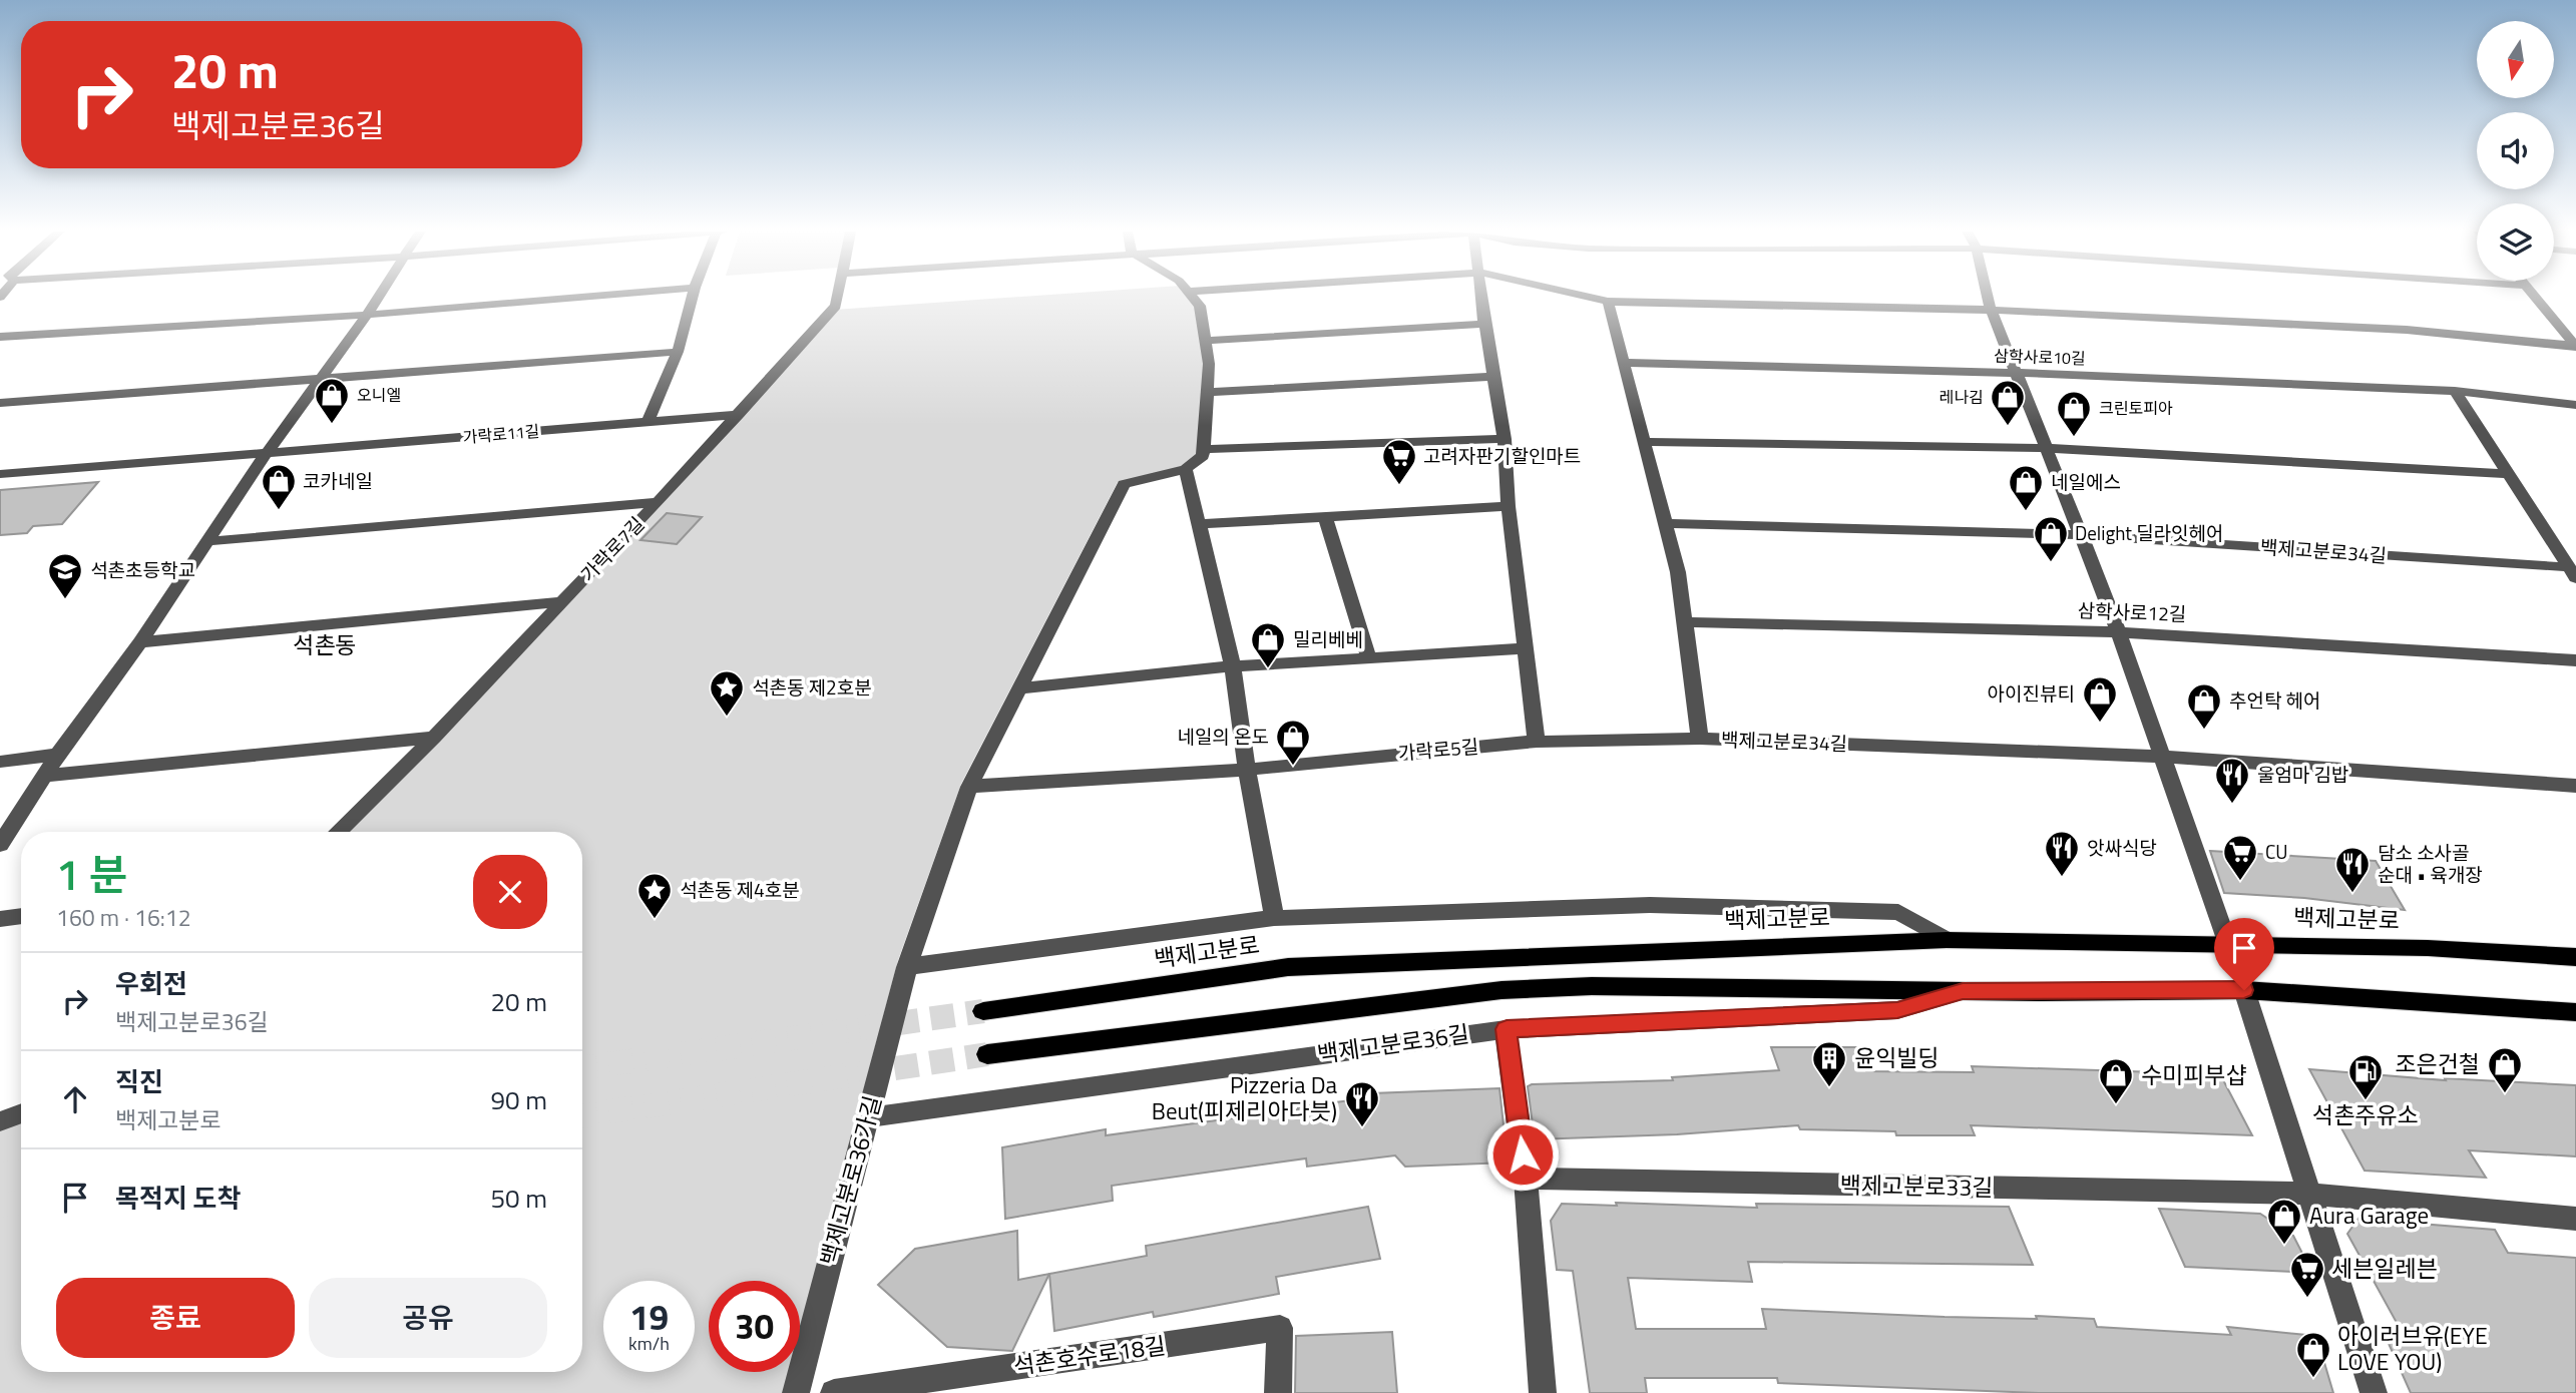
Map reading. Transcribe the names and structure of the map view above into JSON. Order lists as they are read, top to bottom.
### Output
{
  "streets": {
    "main road": ["백제고분로"],
    "street": [
      "삼학사로10길",
      "가락로11길",
      "가락로7길",
      "백제고분로34길",
      "삼학사로12길",
      "가락로5길",
      "백제고분로36길",
      "백제고분로36가길",
      "백제고분로33길",
      "석촌호수로18길"
    ]
  },
  "crossings": [
    ["삼학사로10길", "백제고분로34길"],
    ["가락로11길", "가락로7길"],
    ["백제고분로34길", "삼학사로12길"],
    ["백제고분로34길", "가락로5길"],
    ["백제고분로36길", "백제고분로36가길"]
  ],
  "districts": ["석촌동"],
  "places": {
    "shop": [
      "오니엘",
      "레나김",
      "크린토피아",
      "코카네일",
      "네일에스",
      "Delight 딜라잇헤어",
      "밀리베베",
      "아이진뷰티",
      "추언탁 헤어",
      "네일의 온도",
      "조은건철",
      "수미피부샵",
      "Aura Garage",
      "아이러브유(EYE LOVE YOU)"
    ],
    "supermarket": ["고려자판기할인마트", "CU", "세븐일레븐"],
    "school or university": ["석촌초등학교"],
    "place": ["석촌동 제2호분", "석촌동 제4호분"],
    "restaurant": [
      "울엄마 김밥",
      "앗싸식당",
      "담소 소사골 순대 • 육개장",
      "Pizzeria Da Beut(피제리아다븟)"
    ],
    "building": ["윤익빌딩"],
    "fuel station": ["석촌주유소"]
  },
  "north": "bottom",
  "page": {
    "turn": ["20 m", "백제고분로36길"],
    "heading": ["1 분", "160 m · 16:12"],
    "list": [
      {
        "name": "우회전",
        "note": "백제고분로36길",
        "value": "20 m"
      },
      {
        "name": "직진",
        "note": "백제고분로",
        "value": "90 m"
      },
      {
        "name": "목적지 도착",
        "value": "50 m"
      }
    ],
    "buttons": ["종료", "공유"],
    "speed": "19 km/h",
    "limit": "30"
  }
}
